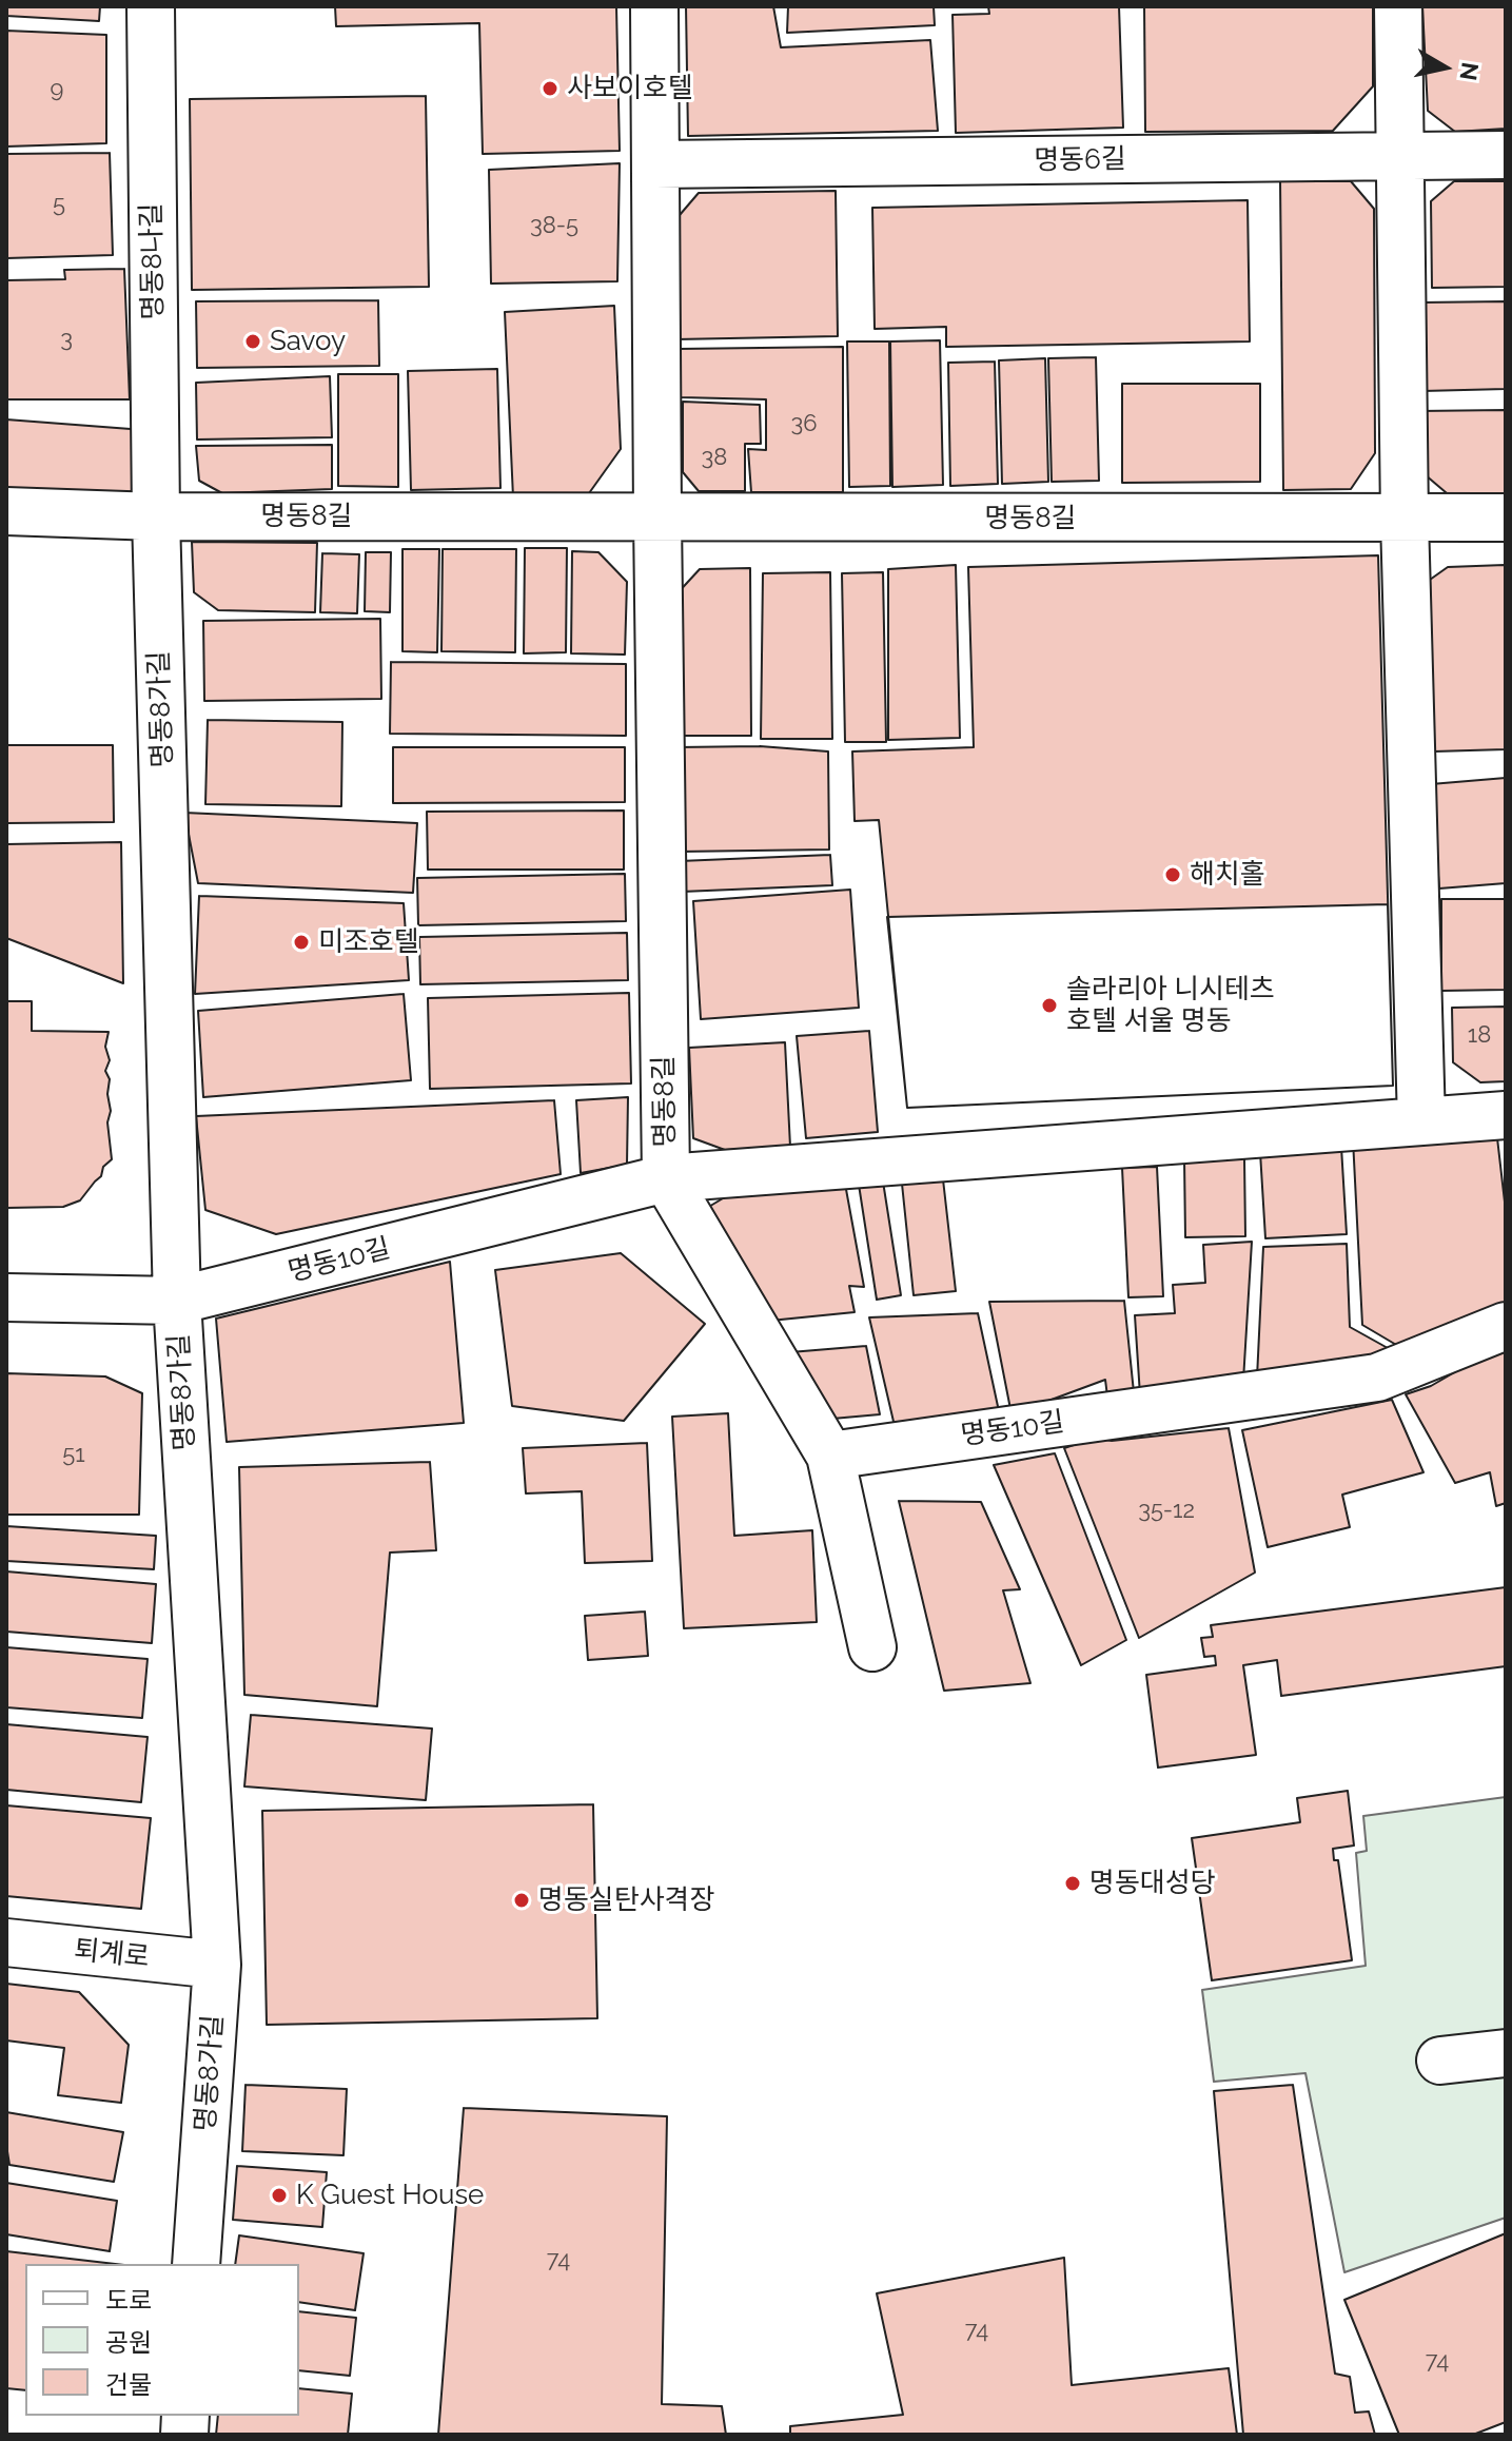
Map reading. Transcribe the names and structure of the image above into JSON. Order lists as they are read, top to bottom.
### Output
{
  "streets": {
    "street": [
      "명동6길",
      "명동8나길",
      "명동8길",
      "명동8가길",
      "명동10길",
      "퇴계로"
    ]
  },
  "crossings": [
    ["명동6길", "명동8길"],
    ["명동8나길", "명동8길"],
    ["명동8나길", "명동8가길"],
    ["명동8길", "명동8가길"],
    ["명동8길", "명동10길"],
    ["명동8가길", "명동10길"],
    ["명동8가길", "퇴계로"]
  ],
  "places": [
    "사보이호텔",
    "Savoy",
    "해치홀",
    "미조호텔",
    "솔라리아 니시테츠 호텔 서울 명동",
    "명동대성당",
    "명동실탄사격장",
    "K Guest House"
  ],
  "house_numbers": [
    "9",
    "5",
    "38-5",
    "3",
    "36",
    "38",
    "18",
    "51",
    "35-12",
    "74",
    "74",
    "74"
  ],
  "legend": ["도로", "공원", "건물"],
  "north": "right"
}
